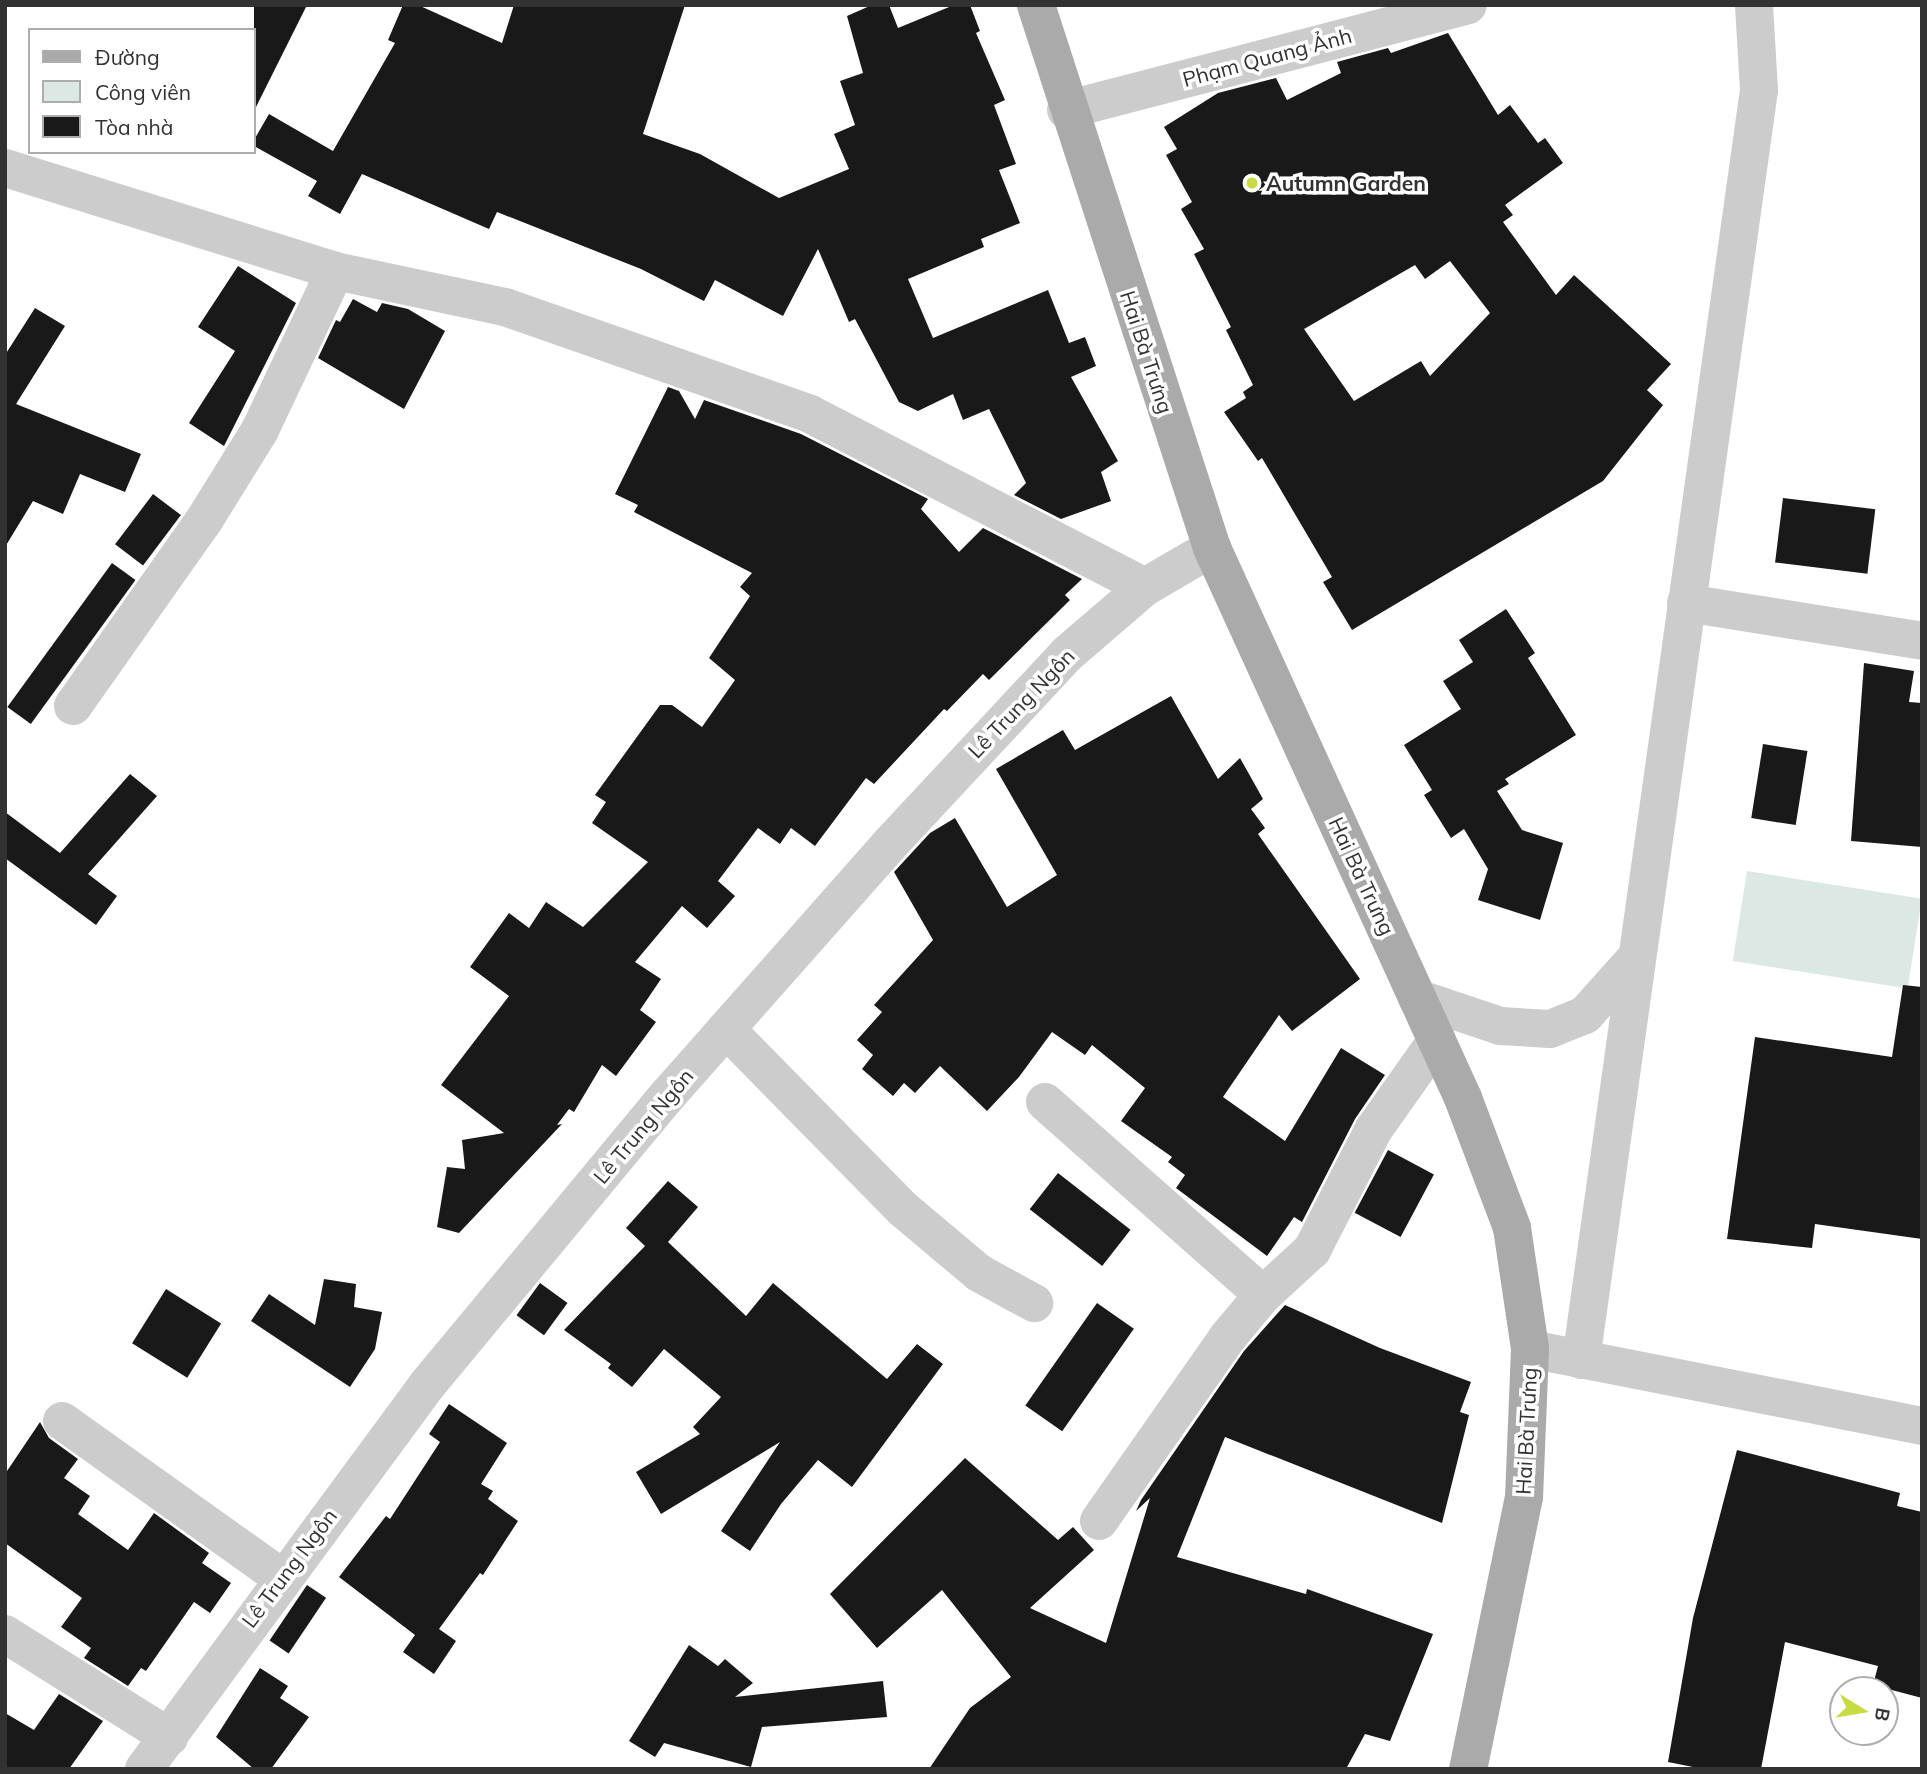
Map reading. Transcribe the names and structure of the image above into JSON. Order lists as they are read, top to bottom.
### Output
{
  "streets": {
    "main road": ["Hai Bà Trưng"],
    "street": ["Phạm Quang Ảnh", "Lê Trung Ngôn"]
  },
  "crossings": [
    ["Phạm Quang Ảnh", "Hai Bà Trưng"],
    ["Hai Bà Trưng", "Lê Trung Ngôn"]
  ],
  "places": ["Autumn Garden"],
  "legend": ["Đường", "Công viên", "Tòa nhà"],
  "north": "right"
}
